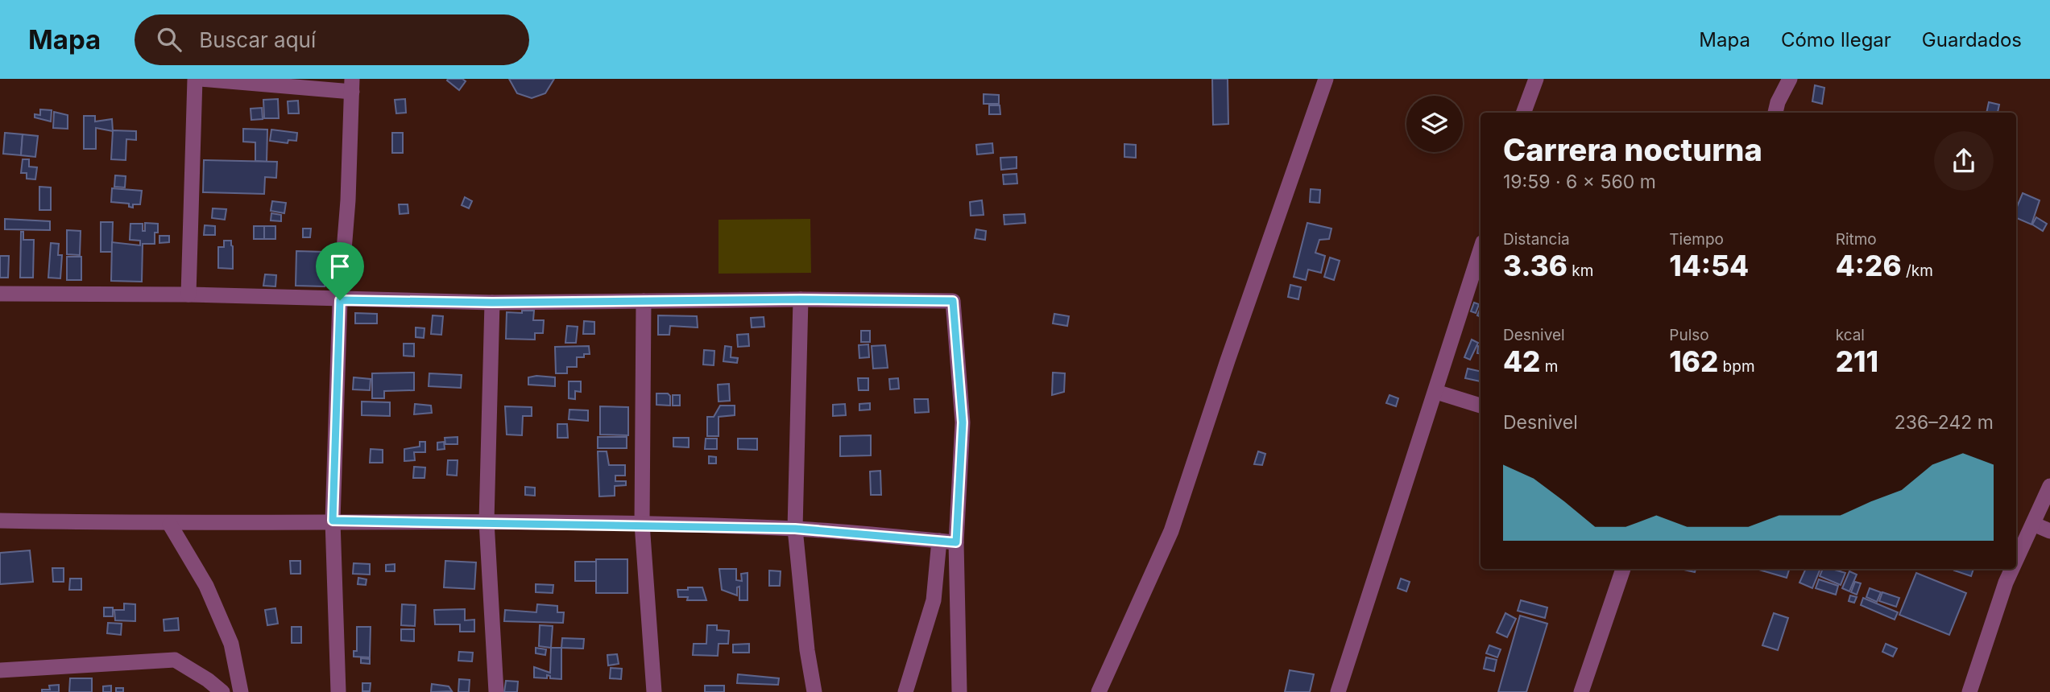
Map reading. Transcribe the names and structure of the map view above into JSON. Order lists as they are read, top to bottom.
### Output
{
  "page": {
    "header": "Mapa",
    "search": "Buscar aquí",
    "nav": ["Mapa", "Cómo llegar", "Guardados"],
    "heading": ["Carrera nocturna", "19:59 · 6 × 560 m"],
    "stats": [
      ["Distancia", "3.36 km"],
      ["Tiempo", "14:54"],
      ["Ritmo", "4:26 /km"],
      ["Desnivel", "42 m"],
      ["Pulso", "162 bpm"],
      ["kcal", "211"]
    ],
    "chart": ["Desnivel", "236–242 m"]
  }
}
